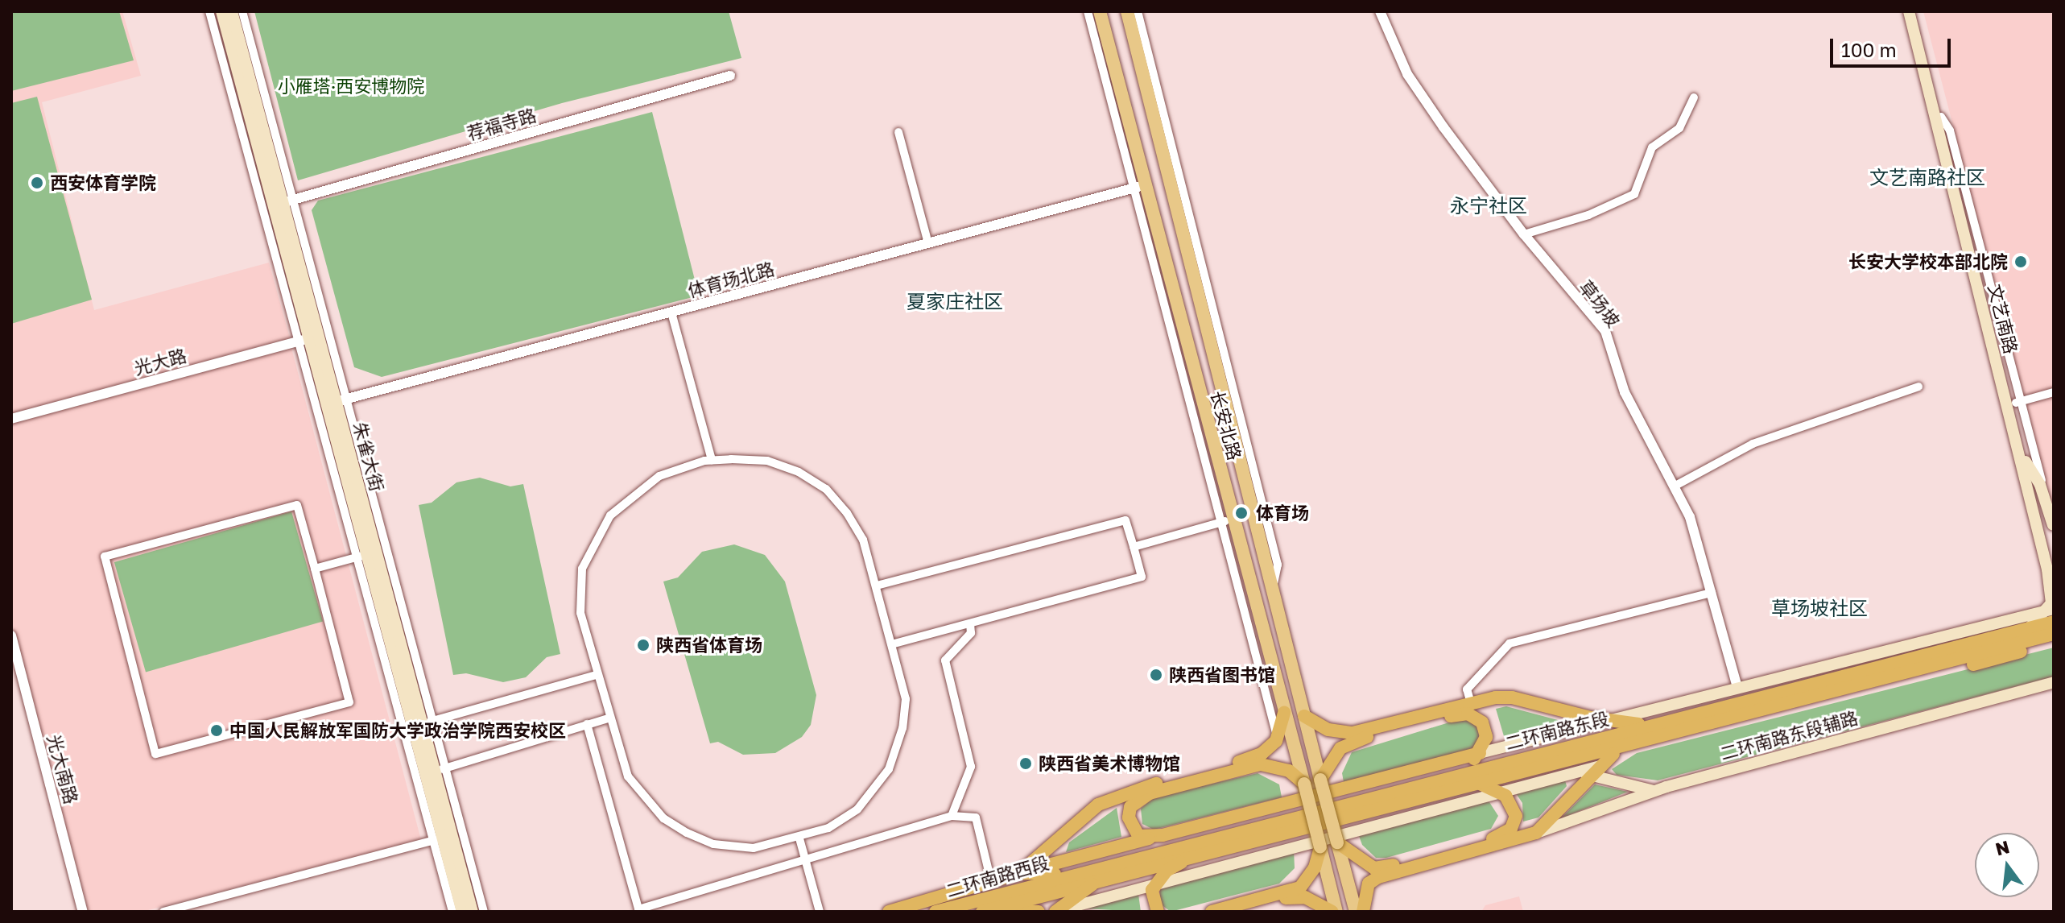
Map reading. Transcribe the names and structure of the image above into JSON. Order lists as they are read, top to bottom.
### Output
{
  "streets": {
    "highway": ["二环南路东段", "二环南路西段"],
    "main road": [
      "文艺南路",
      "长安北路",
      "朱雀大街",
      "二环南路东段辅路"
    ],
    "street": [
      "荐福寺路",
      "体育场北路",
      "草场坡",
      "光大路",
      "光大南路"
    ]
  },
  "crossings": [
    ["荐福寺路", "朱雀大街"],
    ["体育场北路", "长安北路"],
    ["体育场北路", "朱雀大街"],
    ["文艺南路", "二环南路东段"],
    ["光大路", "朱雀大街"],
    ["二环南路东段", "二环南路西段"]
  ],
  "districts": [
    "文艺南路社区",
    "永宁社区",
    "夏家庄社区",
    "草场坡社区"
  ],
  "parks": ["小雁塔·西安博物院"],
  "places": [
    "西安体育学院",
    "长安大学校本部北院",
    "体育场",
    "陕西省体育场",
    "陕西省图书馆",
    "中国人民解放军国防大学政治学院西安校区",
    "陕西省美术博物馆"
  ],
  "scale_bar": "100 m",
  "north": "top"
}
